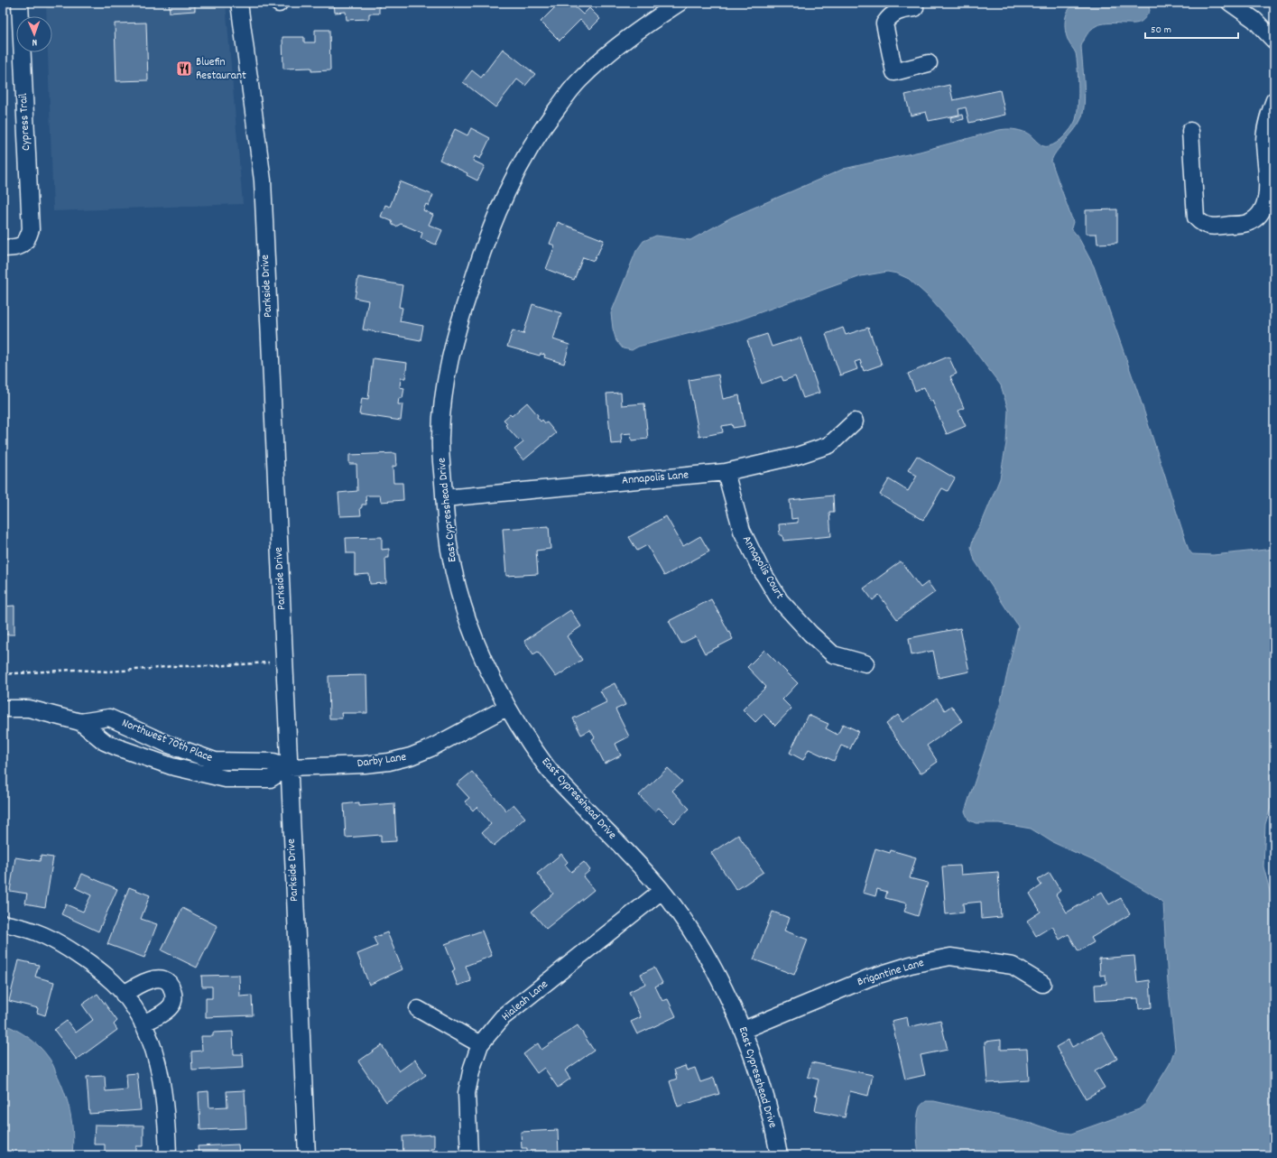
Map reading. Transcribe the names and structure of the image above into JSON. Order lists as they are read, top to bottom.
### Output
{
  "streets": {
    "street": [
      "Cypress Trail",
      "Parkside Drive",
      "Annapolis Lane",
      "East Cypresshead Drive",
      "Annapolis Court",
      "Northwest 70th Place",
      "Darby Lane",
      "Brigantine Lane",
      "Hialeah Lane"
    ]
  },
  "crossings": [
    ["Parkside Drive", "Northwest 70th Place"],
    ["Parkside Drive", "Darby Lane"],
    ["Annapolis Lane", "East Cypresshead Drive"],
    ["Annapolis Lane", "Annapolis Court"],
    ["East Cypresshead Drive", "Darby Lane"],
    ["East Cypresshead Drive", "Brigantine Lane"],
    ["East Cypresshead Drive", "Hialeah Lane"],
    ["Northwest 70th Place", "Darby Lane"]
  ],
  "places": {
    "restaurant": ["Bluefin Restaurant"]
  },
  "scale_bar": "50 m",
  "north": "bottom"
}
